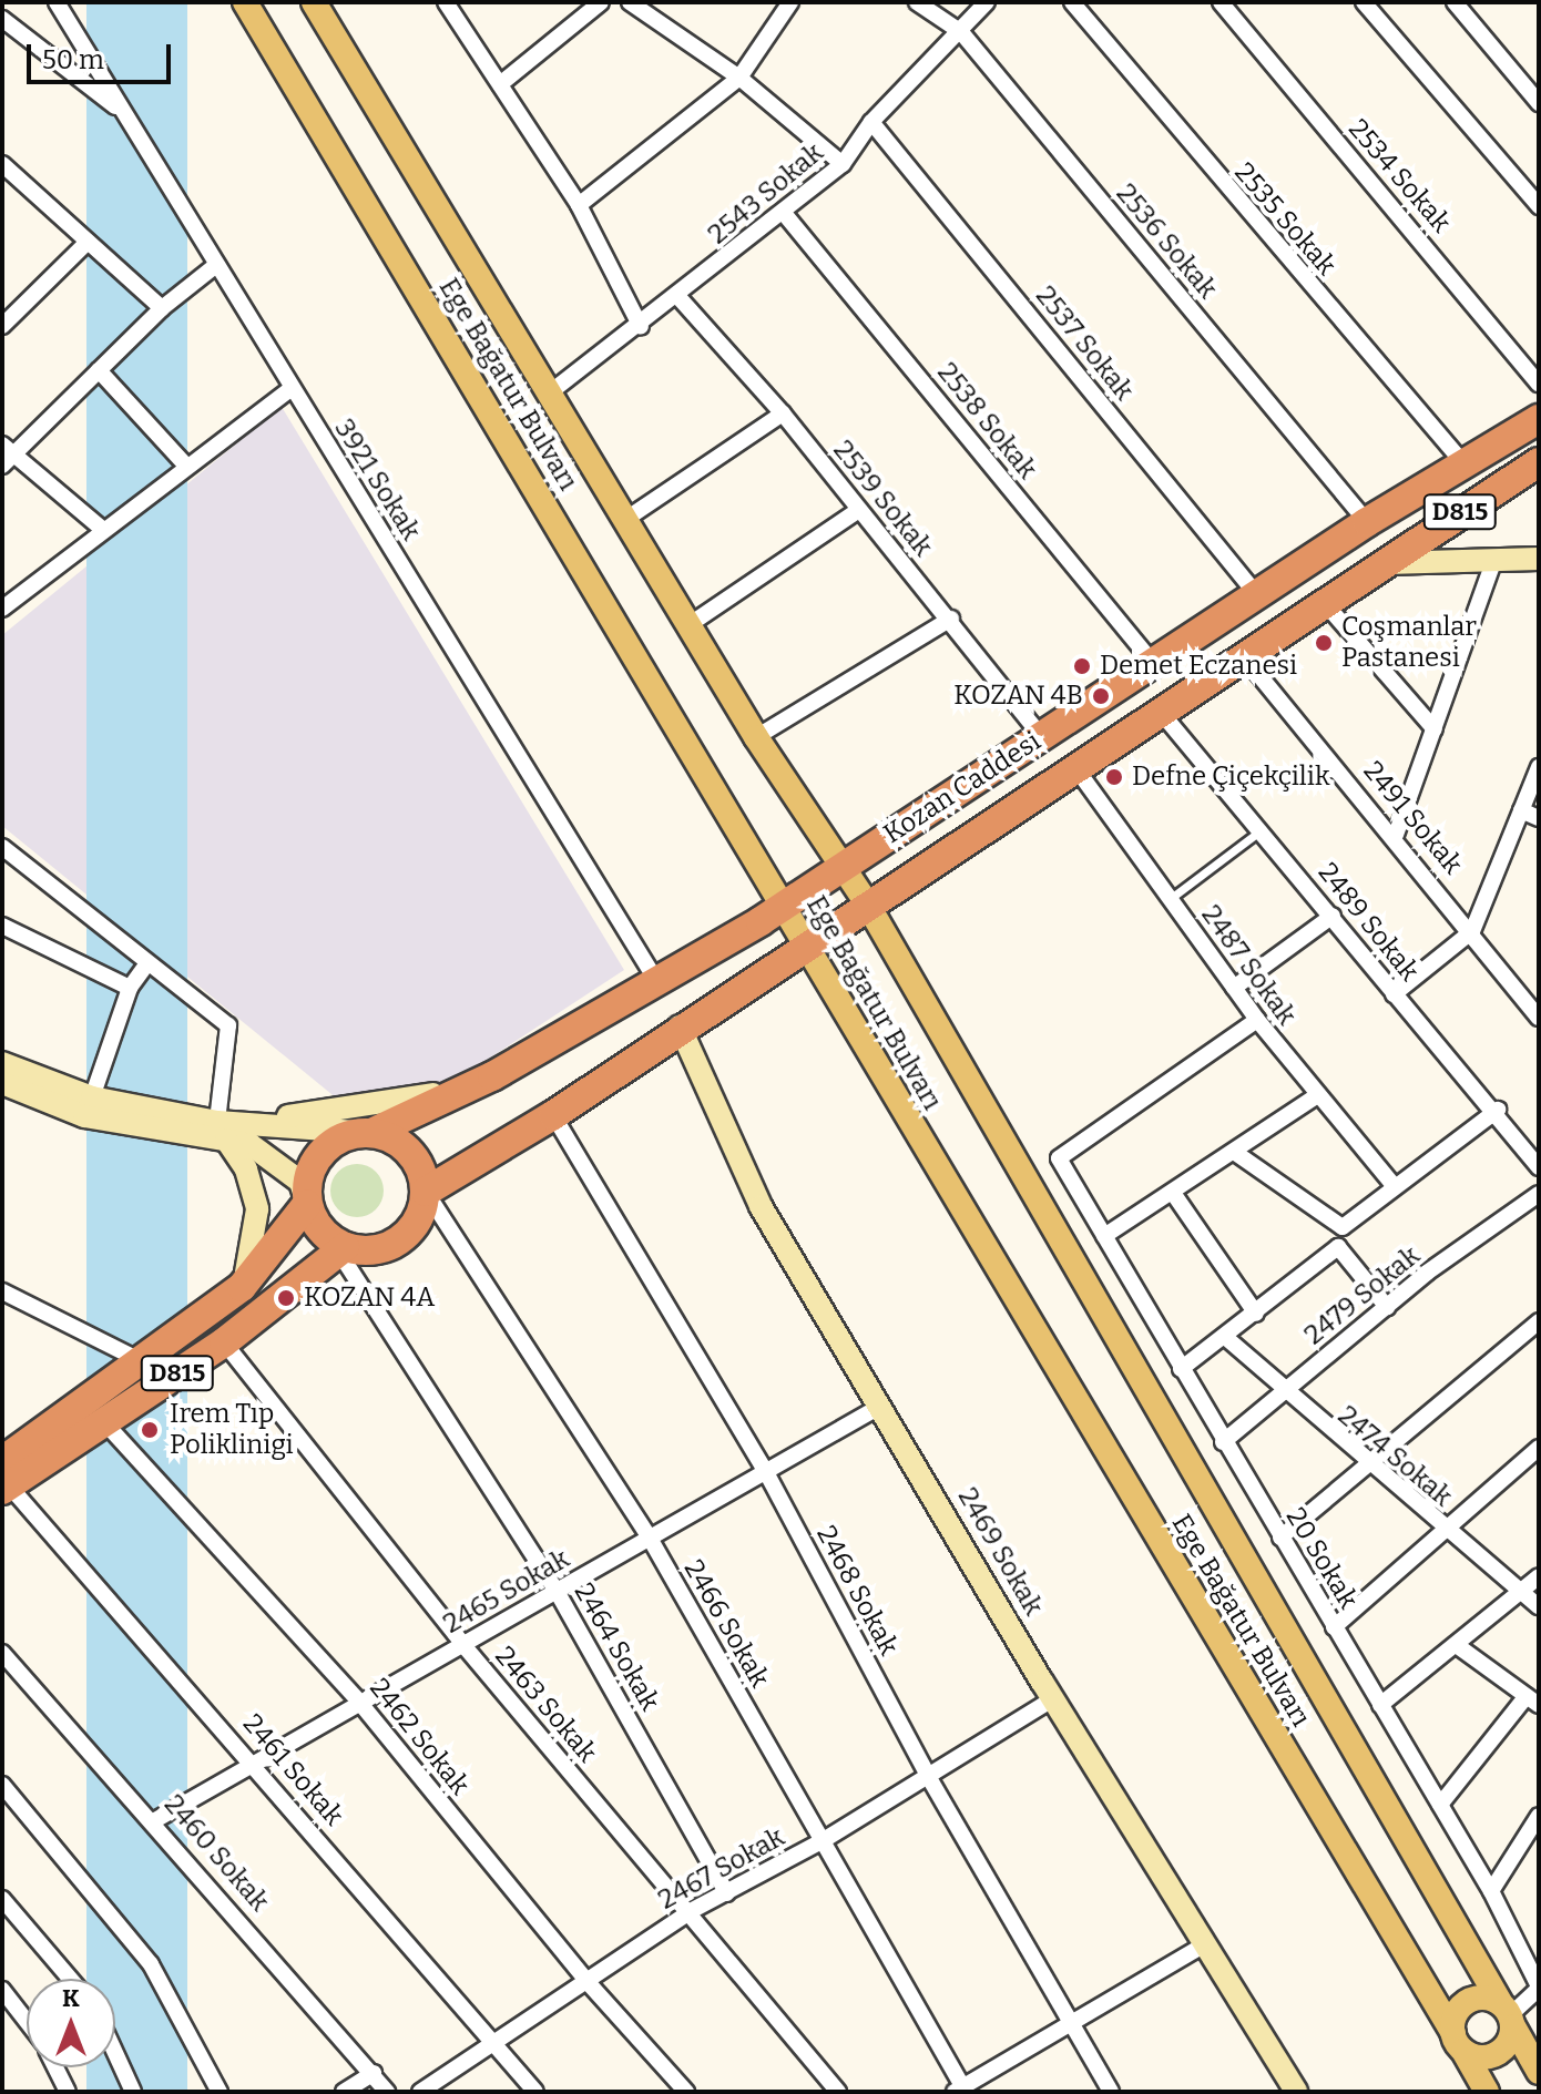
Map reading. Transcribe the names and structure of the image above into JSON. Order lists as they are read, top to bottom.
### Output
{
  "streets": {
    "highway": ["D815", "Kozan Caddesi"],
    "main road": ["Ege Bağatur Bulvarı", "2469 Sokak"],
    "street": [
      "2534 Sokak",
      "2543 Sokak",
      "2535 Sokak",
      "2536 Sokak",
      "2537 Sokak",
      "2538 Sokak",
      "3921 Sokak",
      "2539 Sokak",
      "2491 Sokak",
      "2489 Sokak",
      "2487 Sokak",
      "2479 Sokak",
      "2474 Sokak",
      "20 Sokak",
      "2468 Sokak",
      "2465 Sokak",
      "2466 Sokak",
      "2464 Sokak",
      "2463 Sokak",
      "2462 Sokak",
      "2461 Sokak",
      "2460 Sokak",
      "2467 Sokak"
    ]
  },
  "crossings": [
    ["2543 Sokak", "2536 Sokak"],
    ["2543 Sokak", "2537 Sokak"],
    ["2543 Sokak", "Ege Bağatur Bulvarı"],
    ["2543 Sokak", "2538 Sokak"],
    ["2543 Sokak", "2539 Sokak"],
    ["2535 Sokak", "Kozan Caddesi"],
    ["2536 Sokak", "Kozan Caddesi"],
    ["2537 Sokak", "Kozan Caddesi"],
    ["Ege Bağatur Bulvarı", "Kozan Caddesi"],
    ["2538 Sokak", "Kozan Caddesi"],
    ["3921 Sokak", "Kozan Caddesi"],
    ["2539 Sokak", "Kozan Caddesi"],
    ["D815", "Kozan Caddesi"],
    ["D815", "2466 Sokak"],
    ["D815", "2464 Sokak"],
    ["D815", "2463 Sokak"],
    ["D815", "2462 Sokak"],
    ["D815", "2461 Sokak"],
    ["Kozan Caddesi", "2491 Sokak"],
    ["Kozan Caddesi", "2489 Sokak"],
    ["Kozan Caddesi", "2487 Sokak"],
    ["Kozan Caddesi", "2469 Sokak"],
    ["Kozan Caddesi", "2468 Sokak"],
    ["Kozan Caddesi", "2466 Sokak"],
    ["Kozan Caddesi", "2464 Sokak"],
    ["2487 Sokak", "20 Sokak"],
    ["2479 Sokak", "2474 Sokak"],
    ["2479 Sokak", "20 Sokak"],
    ["2469 Sokak", "2465 Sokak"],
    ["2469 Sokak", "2467 Sokak"],
    ["2468 Sokak", "2465 Sokak"],
    ["2468 Sokak", "2467 Sokak"],
    ["2465 Sokak", "2466 Sokak"],
    ["2465 Sokak", "2464 Sokak"],
    ["2465 Sokak", "2463 Sokak"],
    ["2465 Sokak", "2462 Sokak"],
    ["2465 Sokak", "2461 Sokak"],
    ["2465 Sokak", "2460 Sokak"],
    ["2466 Sokak", "2464 Sokak"],
    ["2466 Sokak", "2467 Sokak"],
    ["2464 Sokak", "2467 Sokak"],
    ["2463 Sokak", "2467 Sokak"],
    ["2462 Sokak", "2467 Sokak"],
    ["2461 Sokak", "2467 Sokak"]
  ],
  "places": [
    "Coşmanlar Pastanesi",
    "Demet Eczanesi",
    "KOZAN 4B",
    "Defne Çiçekçilik",
    "KOZAN 4A",
    "Irem Tıp Poliklinigi"
  ],
  "scale_bar": "50 m",
  "north": "top"
}
